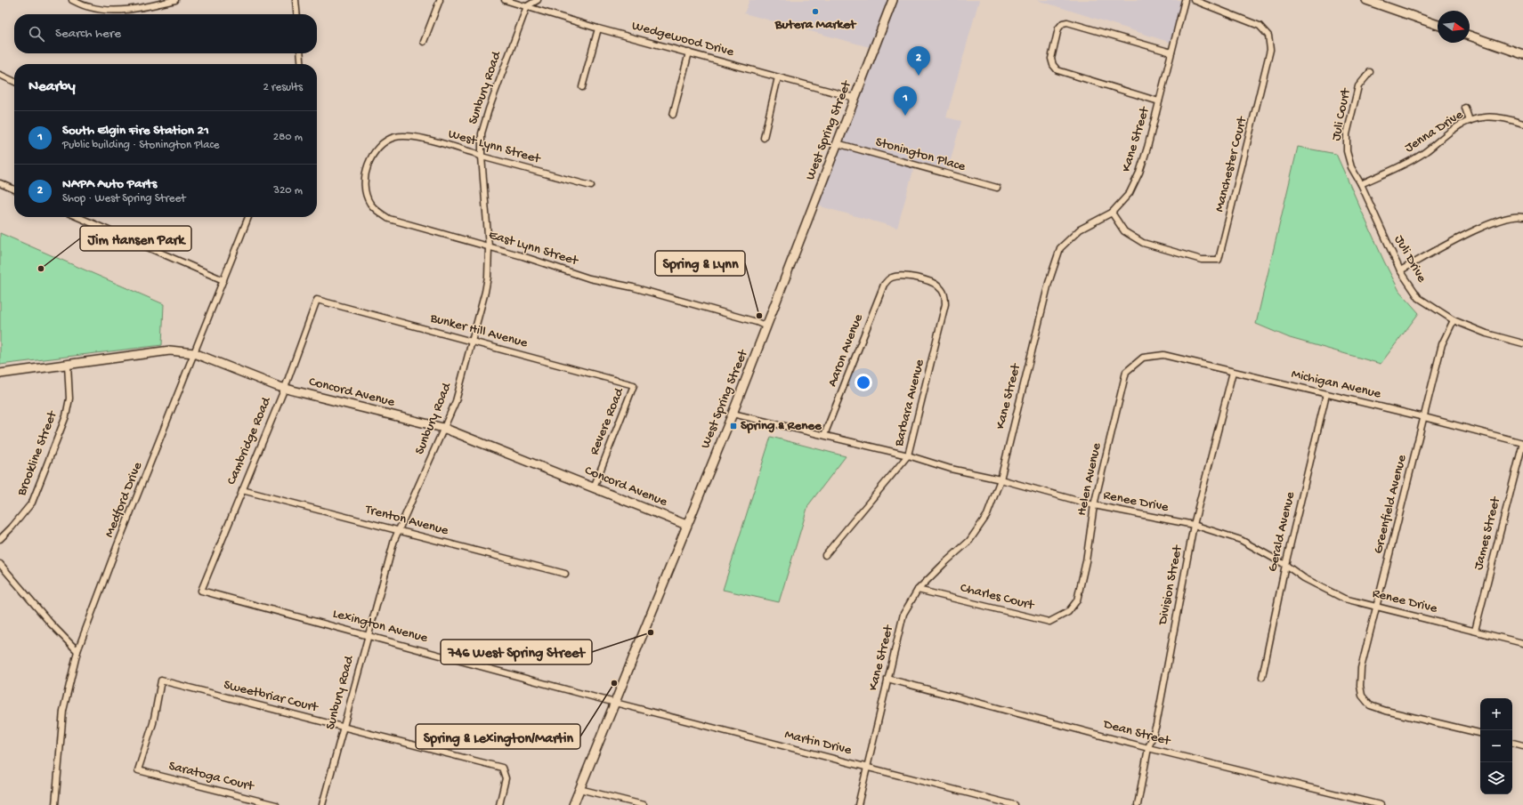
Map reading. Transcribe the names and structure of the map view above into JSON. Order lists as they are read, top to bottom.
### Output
{
  "streets": {
    "main road": ["West Spring Street", "Concord Avenue"],
    "street": [
      "Wedgewood Drive",
      "Sunbury Road",
      "Juli Court",
      "Jenna Drive",
      "Kane Street",
      "West Lynn Street",
      "Stonington Place",
      "Manchester Court",
      "East Lynn Street",
      "Juli Drive",
      "Bunker Hill Avenue",
      "Aaron Avenue",
      "Michigan Avenue",
      "Barbara Avenue",
      "Revere Road",
      "Cambridge Road",
      "Brookline Street",
      "Helen Avenue",
      "Medford Drive",
      "Renee Drive",
      "Greenfield Avenue",
      "Trenton Avenue",
      "Gerald Avenue",
      "James Street",
      "Division Street",
      "Charles Court",
      "Lexington Avenue",
      "Sweetbriar Court",
      "Dean Street",
      "Martin Drive",
      "Saratoga Court"
    ]
  },
  "crossings": [
    ["Wedgewood Drive", "Sunbury Road"],
    ["Wedgewood Drive", "West Spring Street"],
    ["Sunbury Road", "West Lynn Street"],
    ["Sunbury Road", "East Lynn Street"],
    ["Sunbury Road", "Bunker Hill Avenue"],
    ["Sunbury Road", "Concord Avenue"],
    ["Sunbury Road", "Trenton Avenue"],
    ["Sunbury Road", "Lexington Avenue"],
    ["Sunbury Road", "Sweetbriar Court"],
    ["Juli Court", "Jenna Drive"],
    ["Juli Court", "Juli Drive"],
    ["West Spring Street", "Stonington Place"],
    ["West Spring Street", "East Lynn Street"],
    ["West Spring Street", "Concord Avenue"],
    ["West Spring Street", "Renee Drive"],
    ["West Spring Street", "Lexington Avenue"],
    ["West Spring Street", "Martin Drive"],
    ["Jenna Drive", "Juli Drive"],
    ["Kane Street", "Manchester Court"],
    ["Kane Street", "Renee Drive"],
    ["Kane Street", "Charles Court"],
    ["Kane Street", "Dean Street"],
    ["Kane Street", "Martin Drive"],
    ["West Lynn Street", "East Lynn Street"],
    ["Juli Drive", "Greenfield Avenue"],
    ["Bunker Hill Avenue", "Revere Road"],
    ["Bunker Hill Avenue", "Cambridge Road"],
    ["Aaron Avenue", "Barbara Avenue"],
    ["Aaron Avenue", "Renee Drive"],
    ["Michigan Avenue", "Helen Avenue"],
    ["Michigan Avenue", "Greenfield Avenue"],
    ["Michigan Avenue", "Gerald Avenue"],
    ["Michigan Avenue", "James Street"],
    ["Michigan Avenue", "Division Street"],
    ["Concord Avenue", "Revere Road"],
    ["Concord Avenue", "Cambridge Road"],
    ["Concord Avenue", "Brookline Street"],
    ["Concord Avenue", "Medford Drive"],
    ["Barbara Avenue", "Renee Drive"],
    ["Cambridge Road", "Trenton Avenue"],
    ["Cambridge Road", "Lexington Avenue"],
    ["Helen Avenue", "Renee Drive"],
    ["Helen Avenue", "Charles Court"],
    ["Renee Drive", "Greenfield Avenue"],
    ["Renee Drive", "Gerald Avenue"],
    ["Renee Drive", "James Street"],
    ["Renee Drive", "Division Street"],
    ["Division Street", "Dean Street"],
    ["Lexington Avenue", "Martin Drive"],
    ["Sweetbriar Court", "Saratoga Court"]
  ],
  "places": {
    "other": [
      "Butera Market",
      "Jim Hansen Park",
      "Spring & Lynn",
      "746 West Spring Street",
      "Spring & Lexington/Martin"
    ],
    "transit": ["Spring & Renee"]
  },
  "north": "right",
  "page": {
    "search": "Search here",
    "pins": ["2", "1"],
    "heading": ["Nearby", "2 results"],
    "list": [
      {
        "mark": "1",
        "name": "South Elgin Fire Station 21",
        "note": "Public building · Stonington Place",
        "value": "280 m"
      },
      {
        "mark": "2",
        "name": "NAPA Auto Parts",
        "note": "Shop · West Spring Street",
        "value": "320 m"
      }
    ],
    "map_buttons": ["+", "−"]
  }
}
